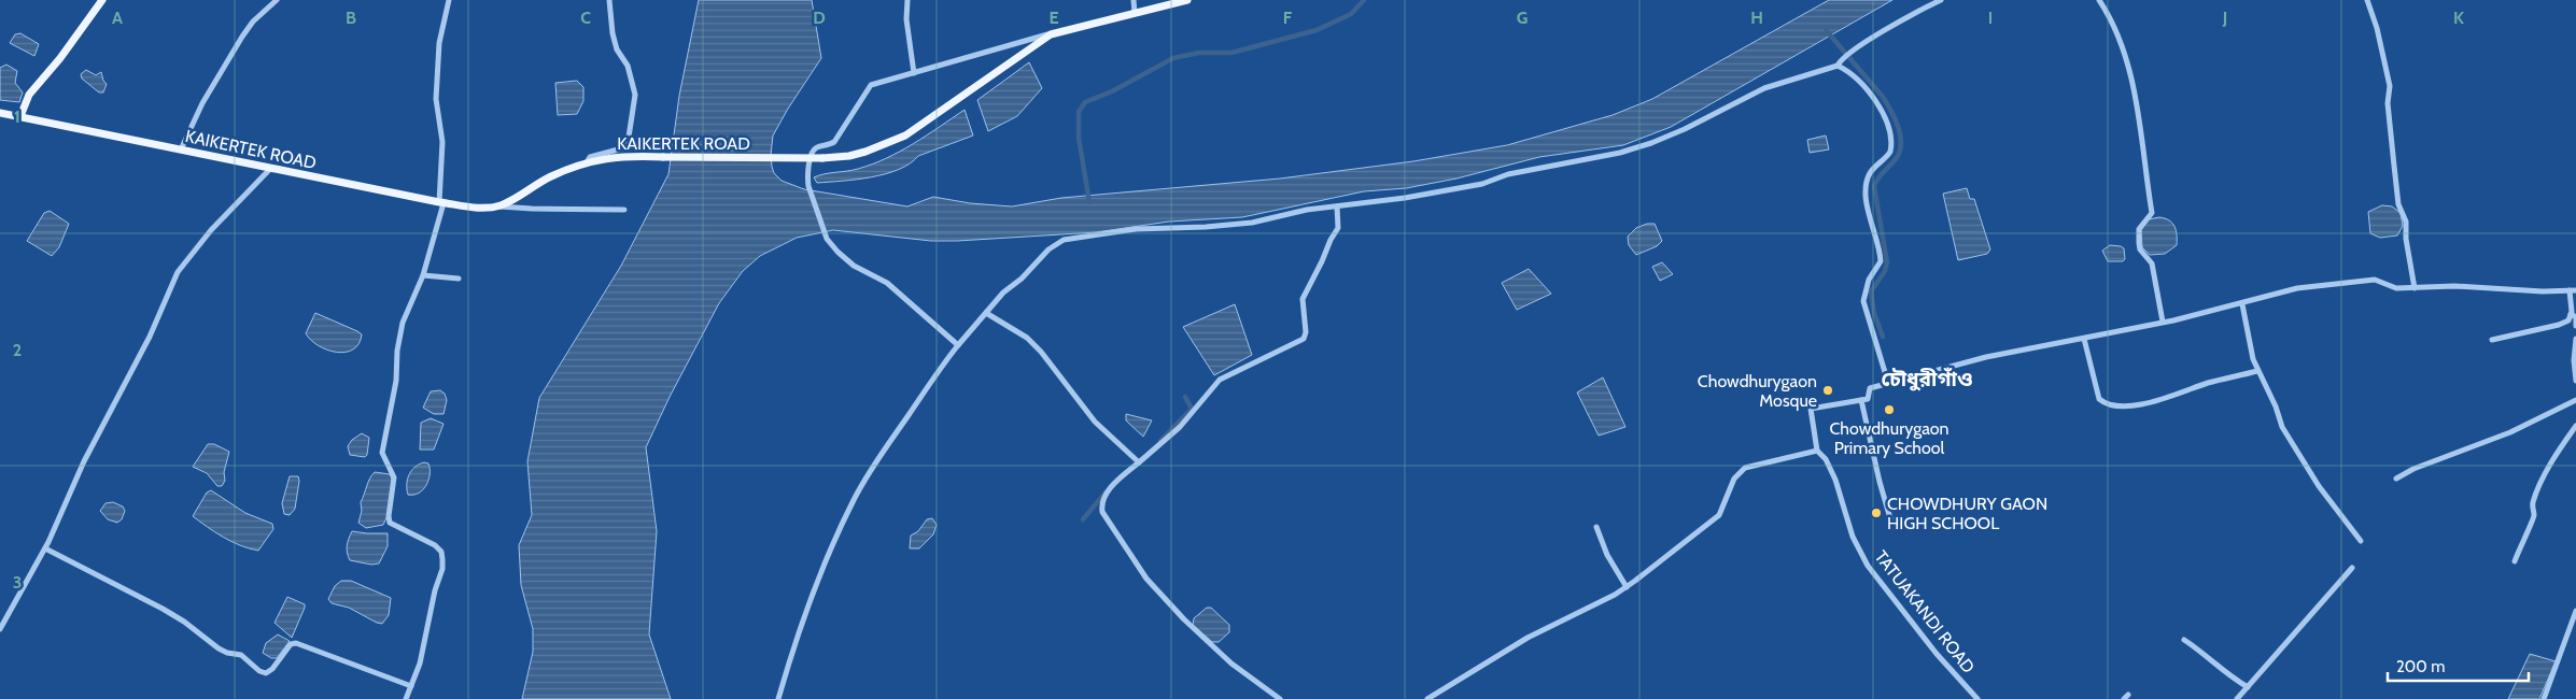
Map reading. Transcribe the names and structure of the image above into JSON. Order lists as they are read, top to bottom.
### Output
{
  "streets": {
    "main road": ["KAIKERTEK ROAD"],
    "street": ["TATUAKANDI ROAD"]
  },
  "districts": ["চৌধুরীগাঁও"],
  "places": ["Chowdhurygaon Mosque", "Chowdhurygaon Primary School", "CHOWDHURY GAON HIGH SCHOOL"],
  "scale_bar": "200 m",
  "grid": {
    "columns": [
      "A",
      "B",
      "C",
      "D",
      "E",
      "F",
      "G",
      "H",
      "I",
      "J",
      "K"
    ],
    "rows": ["1", "2", "3"]
  }
}
